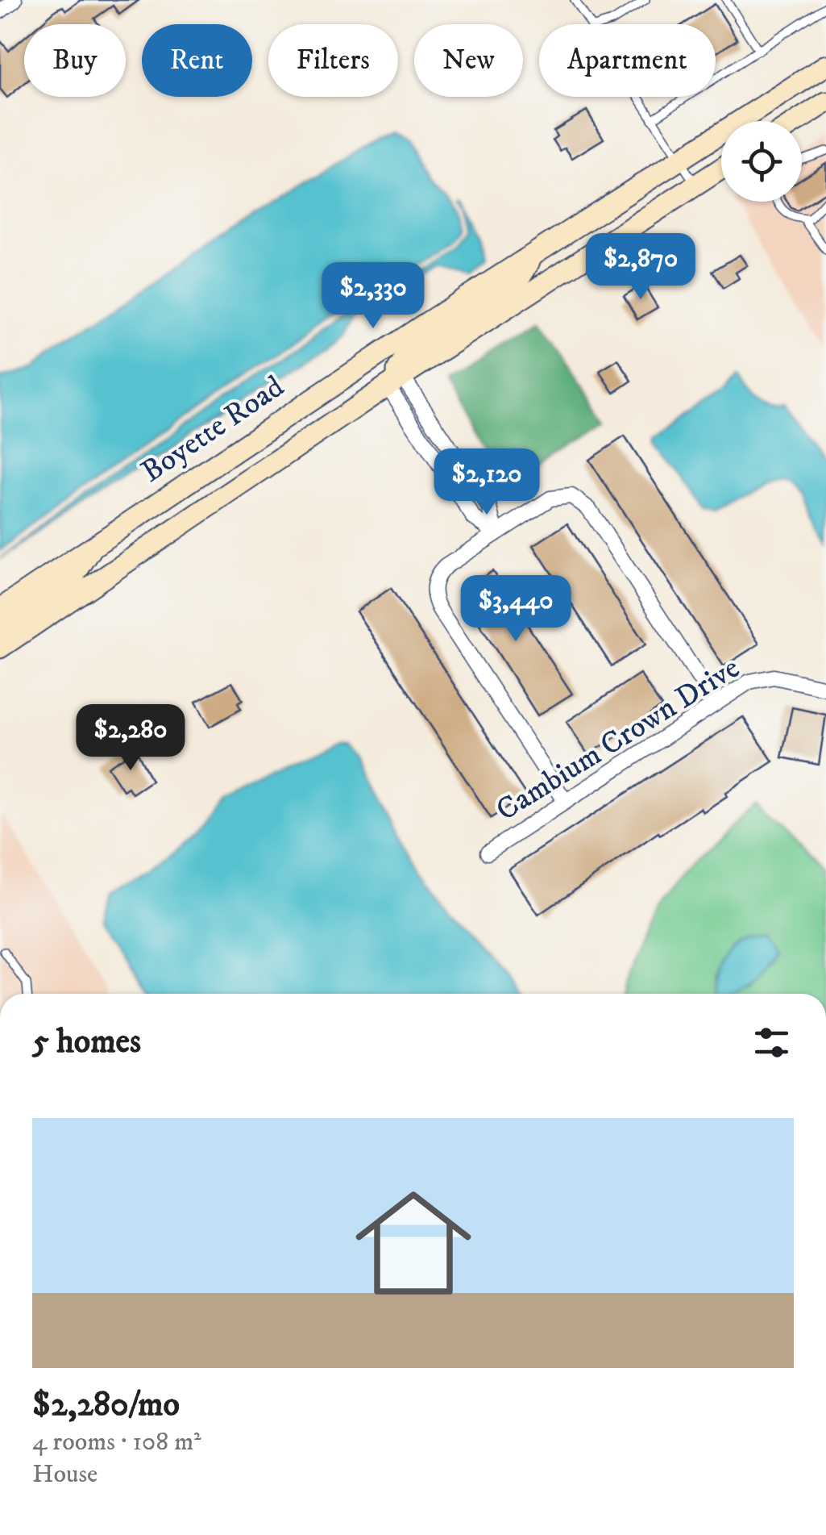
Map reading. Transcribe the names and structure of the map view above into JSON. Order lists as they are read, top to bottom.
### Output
{
  "streets": {
    "main road": ["Boyette Road"],
    "street": ["Cambium Crown Drive"]
  },
  "page": {
    "chip": [
      "Buy",
      "Rent",
      "Filters",
      "New",
      "Apartment"
    ],
    "price": [
      "$2,870",
      "$2,330",
      "$2,120",
      "$3,440",
      "$2,280"
    ],
    "heading": "5 homes",
    "list": [
      {
        "name": "$2,280/mo",
        "note": "4 rooms · 108 m² · House"
      }
    ]
  }
}
